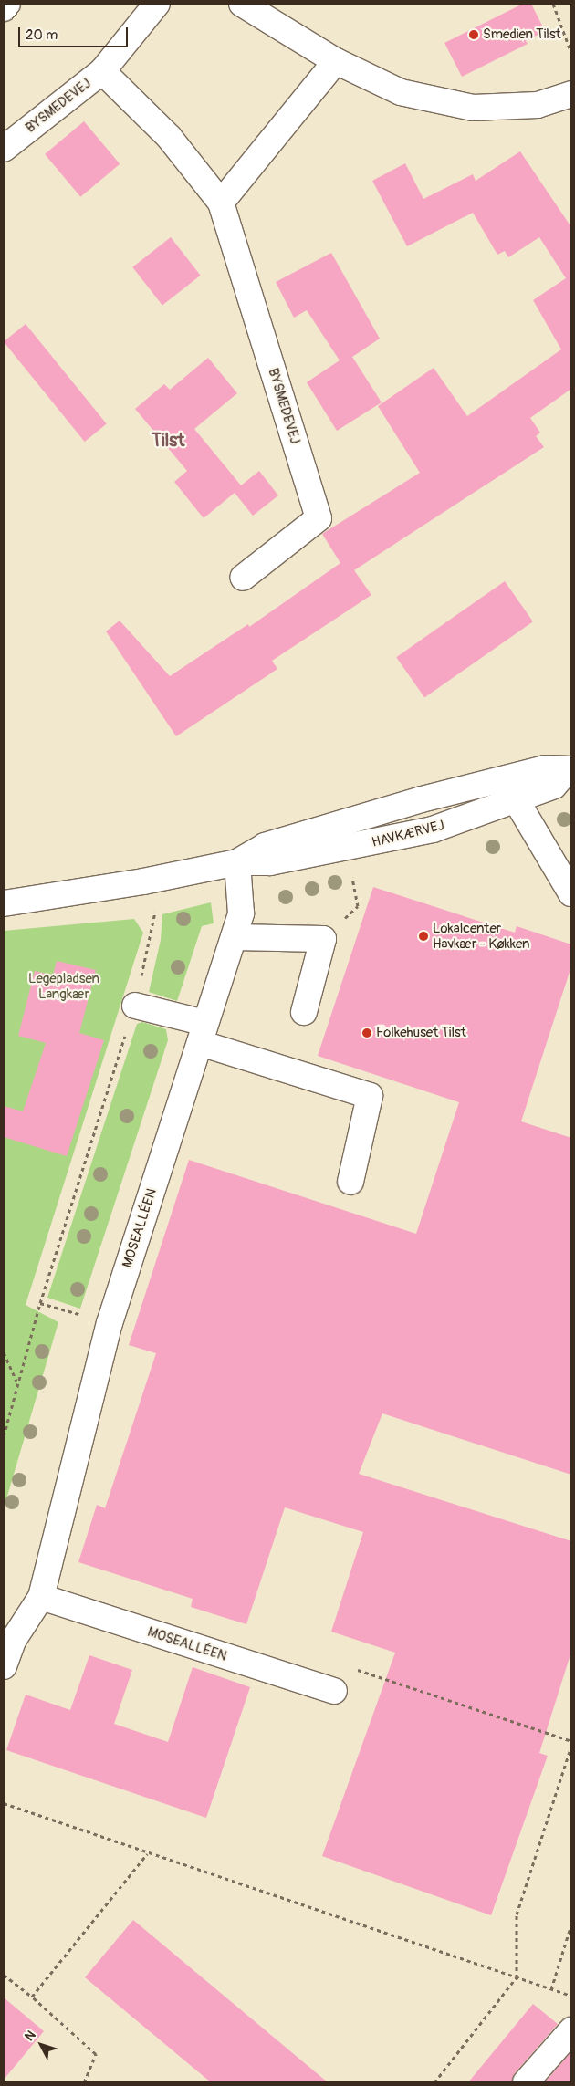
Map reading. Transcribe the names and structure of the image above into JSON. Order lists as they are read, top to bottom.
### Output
{
  "streets": {
    "street": ["BYSMEDEVEJ", "HAVKÆRVEJ", "MOSEALLÉEN"]
  },
  "crossings": [
    ["HAVKÆRVEJ", "MOSEALLÉEN"]
  ],
  "districts": ["Tilst"],
  "parks": ["Legepladsen Langkær"],
  "places": ["Smedien Tilst", "Lokalcenter Havkær - Køkken", "Folkehuset Tilst"],
  "scale_bar": "20 m",
  "north": "top left"
}
